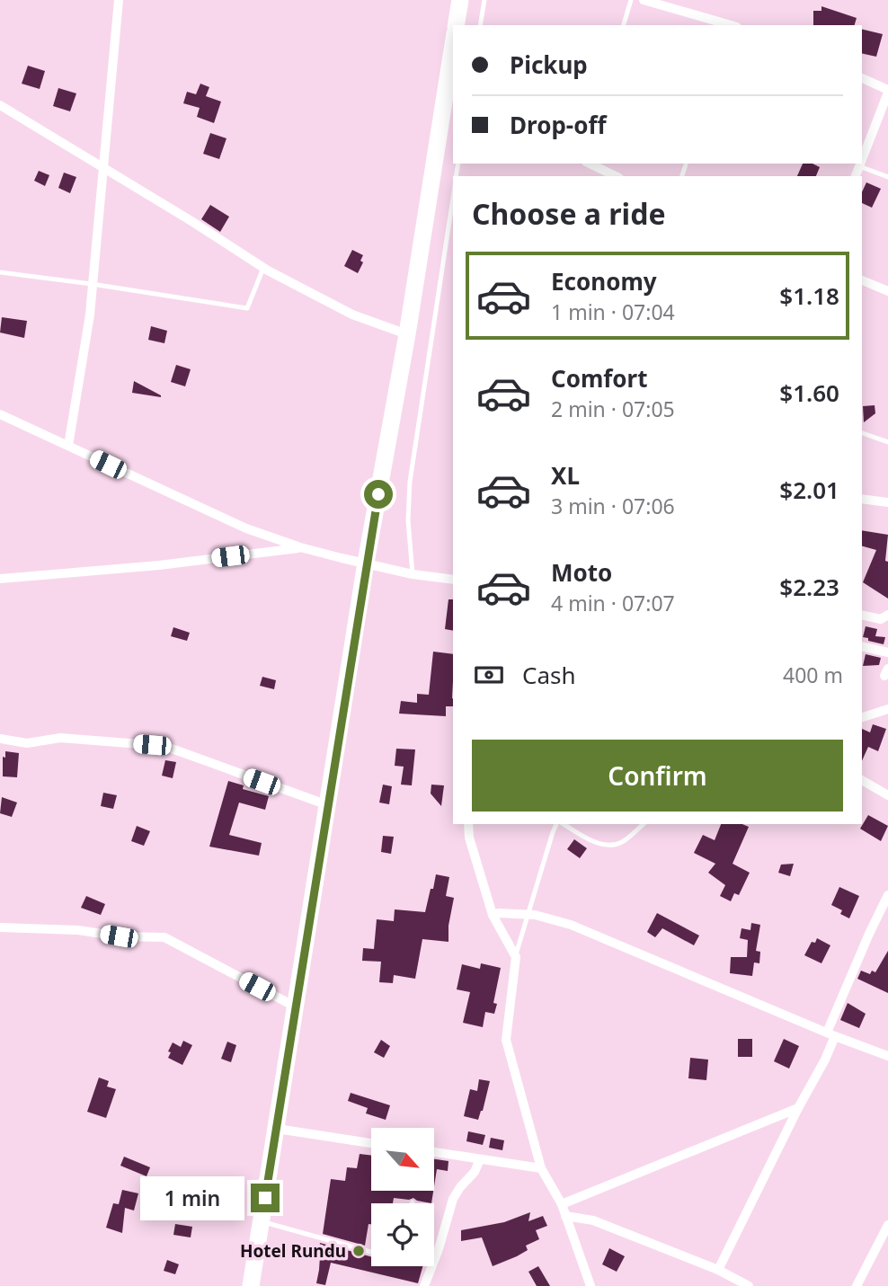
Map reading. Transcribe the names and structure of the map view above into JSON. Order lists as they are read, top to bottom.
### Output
{
  "places": ["Hotel Rundu"],
  "north": "bottom right",
  "page": {
    "banner": ["Pickup", "Drop-off"],
    "heading": "Choose a ride",
    "list": [
      {
        "name": "Economy",
        "note": "1 min · 07:04",
        "value": "$1.18"
      },
      {
        "name": "Comfort",
        "note": "2 min · 07:05",
        "value": "$1.60"
      },
      {
        "name": "XL",
        "note": "3 min · 07:06",
        "value": "$2.01"
      },
      {
        "name": "Moto",
        "note": "4 min · 07:07",
        "value": "$2.23"
      }
    ],
    "pay": ["Cash", "400 m"],
    "buttons": "Confirm",
    "bubble": "1 min"
  }
}
